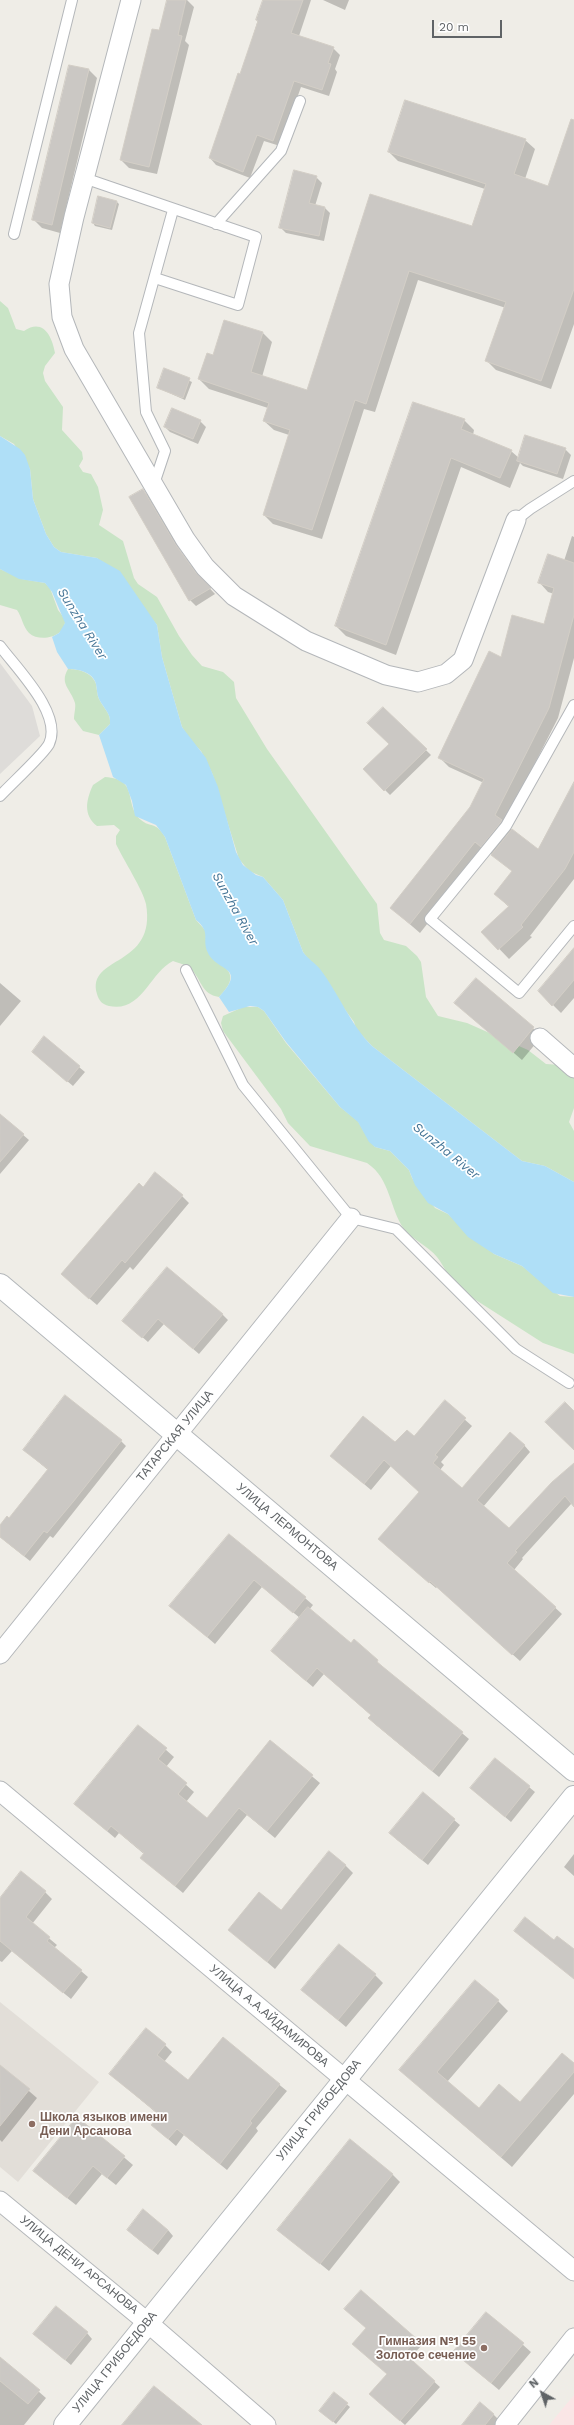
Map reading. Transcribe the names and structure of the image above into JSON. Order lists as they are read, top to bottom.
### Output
{
  "streets": {
    "street": [
      "ТАТАРСКАЯ УЛИЦА",
      "УЛИЦА ЛЕРМОНТОВА",
      "УЛИЦА А.А.АЙДАМИРОВА",
      "УЛИЦА ГРИБОЕДОВА",
      "УЛИЦА ДЕНИ АРСАНОВА"
    ]
  },
  "crossings": [
    ["ТАТАРСКАЯ УЛИЦА", "УЛИЦА ЛЕРМОНТОВА"],
    ["УЛИЦА А.А.АЙДАМИРОВА", "УЛИЦА ГРИБОЕДОВА"],
    ["УЛИЦА ГРИБОЕДОВА", "УЛИЦА ДЕНИ АРСАНОВА"]
  ],
  "water": ["Sunzha River"],
  "places": ["Школа языков имени Дени Арсанова", "Гимназия №1 55 Золотое сечение"],
  "scale_bar": "20 m",
  "north": "top left"
}
